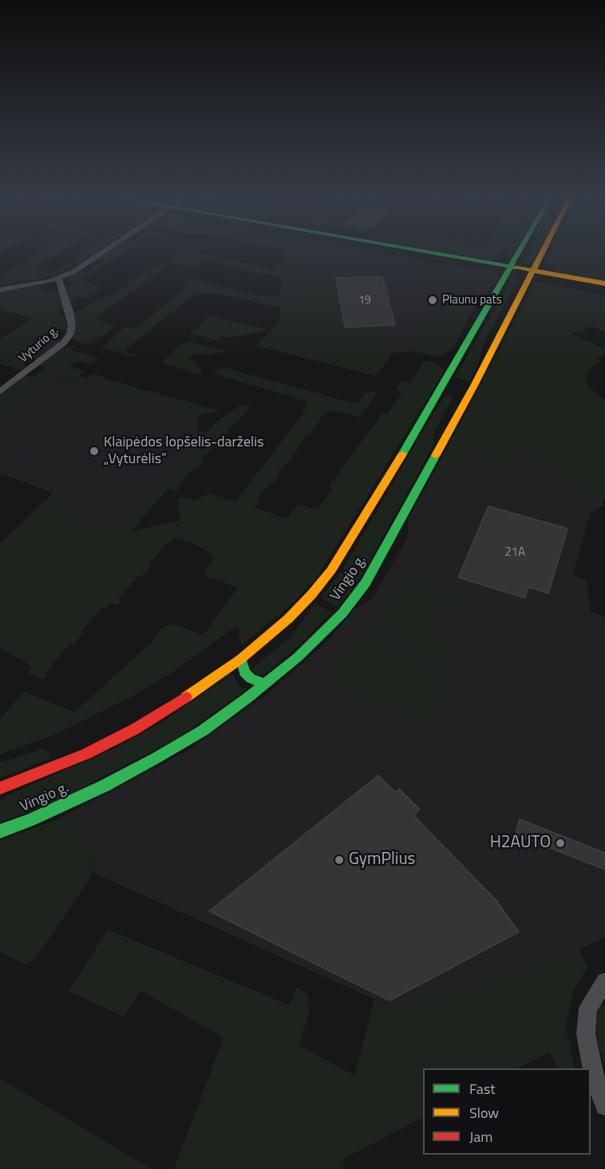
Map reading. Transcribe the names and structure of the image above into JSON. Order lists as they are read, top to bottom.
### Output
{
  "streets": {
    "main road": ["Vingio g."],
    "street": ["Vyturio g."]
  },
  "places": [
    "Plaunu pats",
    "Klaipėdos lopšelis-darželis „Vyturėlis“",
    "H2AUTO",
    "GymPlius"
  ],
  "house_numbers": ["19", "21A"],
  "legend": ["Fast", "Slow", "Jam"]
}
